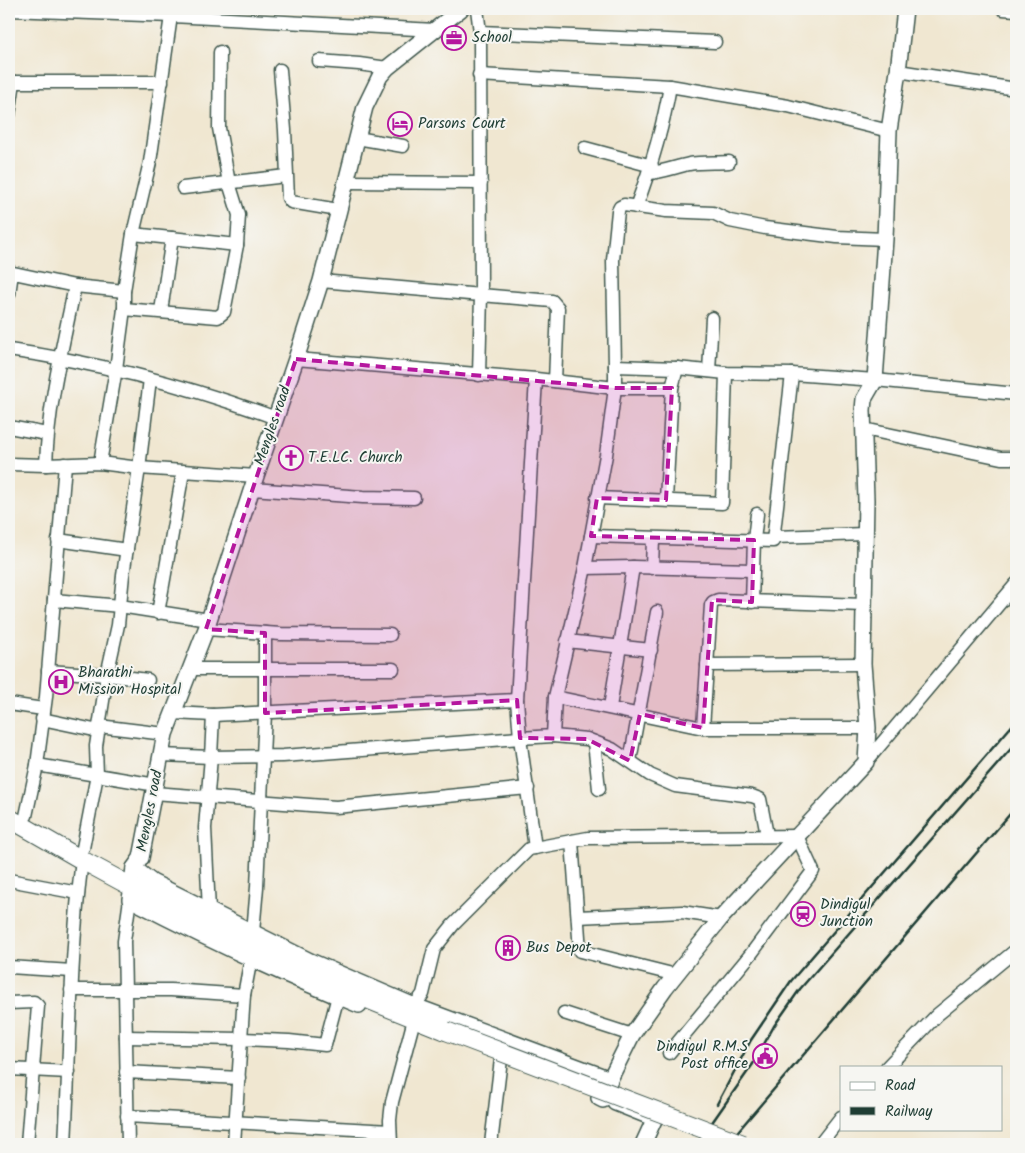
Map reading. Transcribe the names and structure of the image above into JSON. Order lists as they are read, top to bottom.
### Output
{
  "streets": {
    "main road": ["Mengles road"]
  },
  "places": {
    "office": ["School"],
    "hotel": ["Parsons Court"],
    "church": ["T.E.LC. Church"],
    "hospital": ["Bharathi Mission Hospital"],
    "station": ["Dindigul Junction"],
    "building": ["Bus Depot"],
    "public building": ["Dindigul R.M.S Post office"]
  },
  "legend": ["Road", "Railway"]
}
